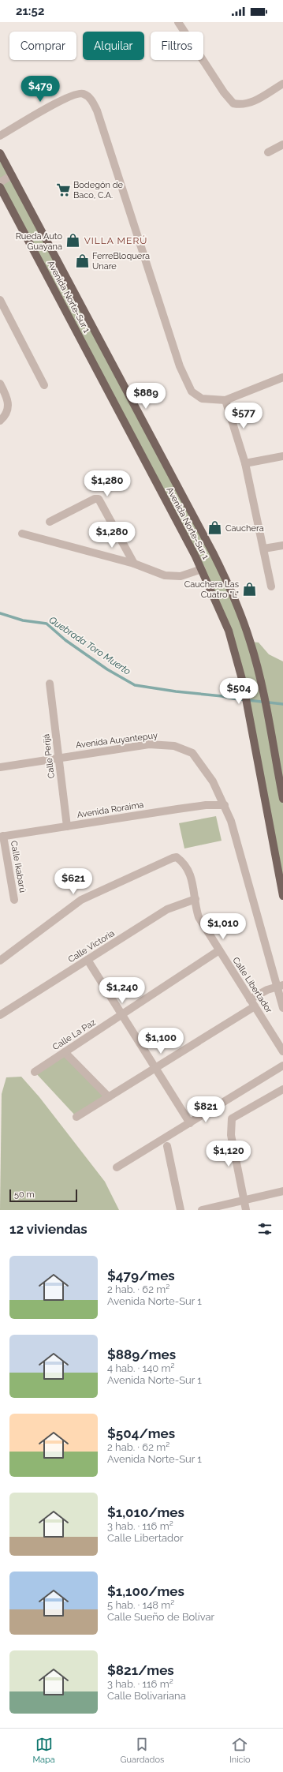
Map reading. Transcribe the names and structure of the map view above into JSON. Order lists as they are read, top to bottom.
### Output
{
  "streets": {
    "main road": ["Avenida Norte-Sur 1"],
    "street": [
      "Avenida Auyantepuy",
      "Calle Perijá",
      "Avenida Roraima",
      "Calle Ikabarú",
      "Calle Victoria",
      "Calle Libertador",
      "Calle La Paz"
    ]
  },
  "crossings": [
    ["Avenida Auyantepuy", "Calle Perijá"],
    ["Avenida Auyantepuy", "Avenida Roraima"],
    ["Calle Perijá", "Avenida Roraima"],
    ["Avenida Roraima", "Calle Ikabarú"],
    ["Calle Victoria", "Calle Libertador"],
    ["Calle Libertador", "Calle La Paz"]
  ],
  "districts": ["VILLA MERÚ"],
  "water": ["Quebrada Toro Muerto"],
  "places": {
    "supermarket": ["Bodegón de Baco, C.A."],
    "shop": [
      "Rueda Auto Guayana",
      "FerreBloquera Unare",
      "Cauchera",
      "Cauchera Las Cuatro \"L\""
    ]
  },
  "scale_bar": "50 m",
  "page": {
    "status": "21:52",
    "chip": ["Comprar", "Alquilar", "Filtros"],
    "price": [
      "$479",
      "$889",
      "$577",
      "$1,280",
      "$1,280",
      "$504",
      "$621",
      "$1,010",
      "$1,240",
      "$1,100",
      "$821",
      "$1,120"
    ],
    "scale": "50 m",
    "heading": "12 viviendas",
    "list": [
      {
        "name": "$479/mes",
        "note": "2 hab. · 62 m² · Avenida Norte-Sur 1"
      },
      {
        "name": "$889/mes",
        "note": "4 hab. · 140 m² · Avenida Norte-Sur 1"
      },
      {
        "name": "$504/mes",
        "note": "2 hab. · 62 m² · Avenida Norte-Sur 1"
      },
      {
        "name": "$1,010/mes",
        "note": "3 hab. · 116 m² · Calle Libertador"
      },
      {
        "name": "$1,100/mes",
        "note": "5 hab. · 148 m² · Calle Sueño de Bolívar"
      },
      {
        "name": "$821/mes",
        "note": "3 hab. · 116 m² · Calle Bolivariana"
      }
    ],
    "tabs": ["Mapa", "Guardados", "Inicio"]
  }
}
